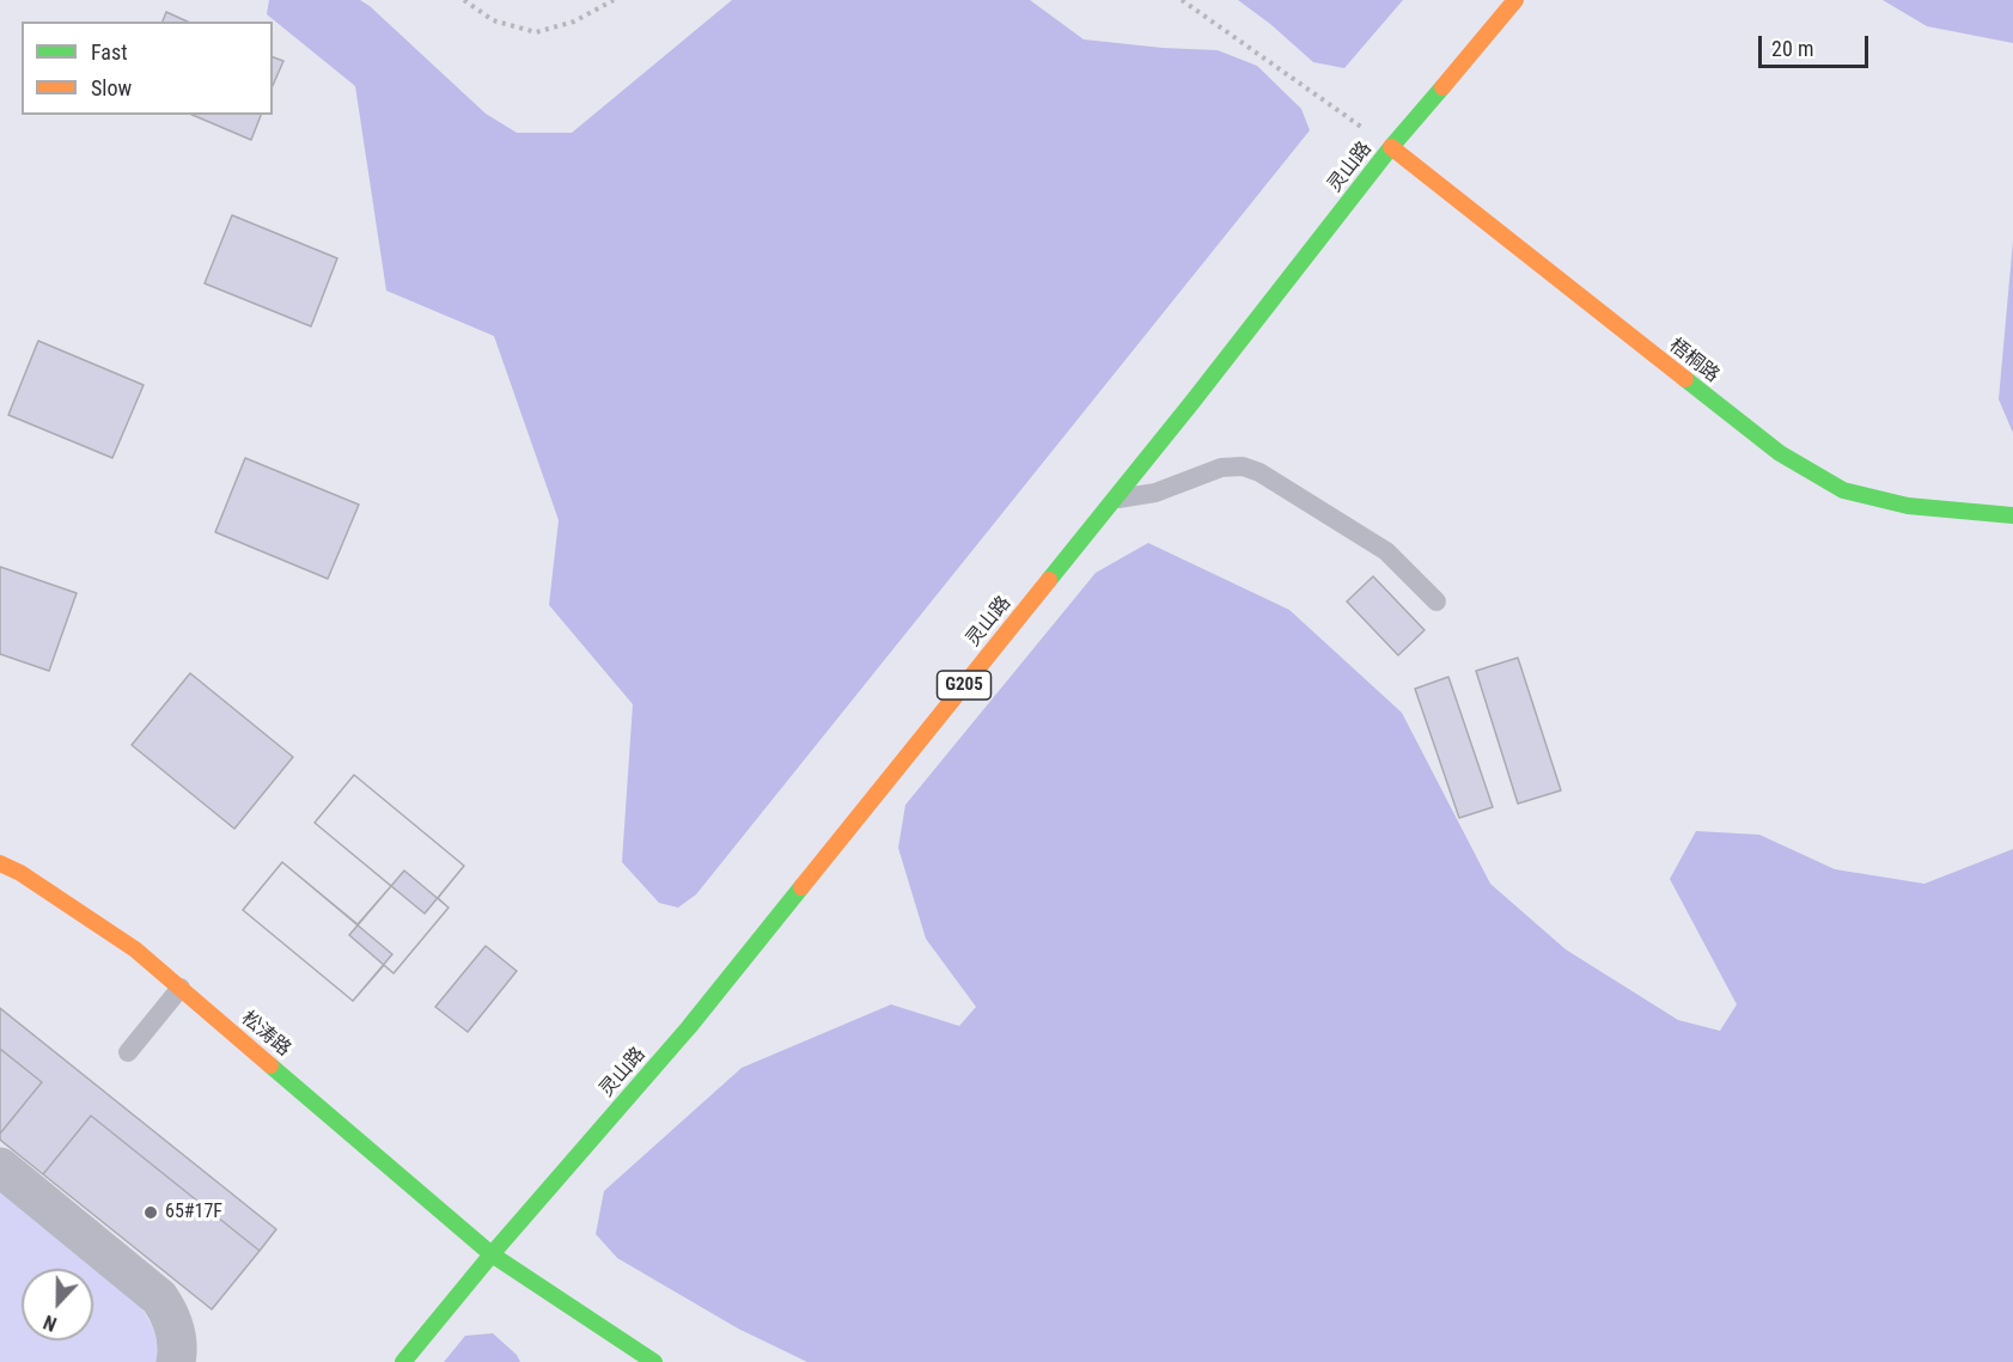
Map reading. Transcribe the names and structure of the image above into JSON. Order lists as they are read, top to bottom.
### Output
{
  "streets": {
    "main road": [
      "灵山路",
      "梧桐路",
      "G205",
      "松涛路"
    ]
  },
  "crossings": [
    ["灵山路", "梧桐路"],
    ["灵山路", "松涛路"]
  ],
  "places": ["65#17F"],
  "legend": ["Fast", "Slow"],
  "scale_bar": "20 m",
  "north": "bottom"
}
